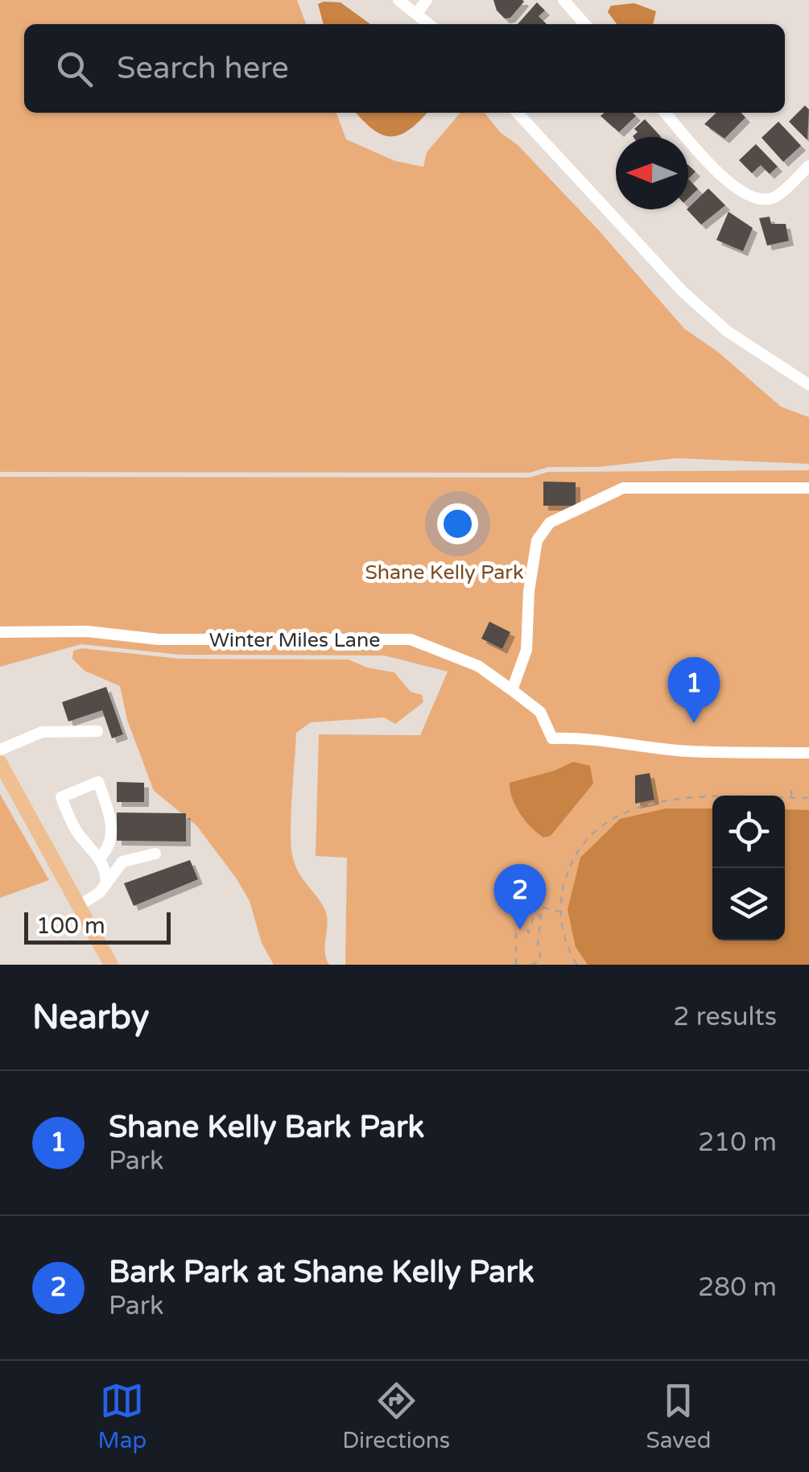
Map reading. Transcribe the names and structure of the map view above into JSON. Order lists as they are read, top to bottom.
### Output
{
  "streets": {
    "street": ["Winter Miles Lane"]
  },
  "parks": ["Shane Kelly Park"],
  "scale_bar": "100 m",
  "north": "left",
  "page": {
    "search": "Search here",
    "pins": ["1", "2"],
    "scale": "100 m",
    "heading": ["Nearby", "2 results"],
    "list": [
      {
        "mark": "1",
        "name": "Shane Kelly Bark Park",
        "note": "Park",
        "value": "210 m"
      },
      {
        "mark": "2",
        "name": "Bark Park at Shane Kelly Park",
        "note": "Park",
        "value": "280 m"
      }
    ],
    "nav": ["Map", "Directions", "Saved"]
  }
}
